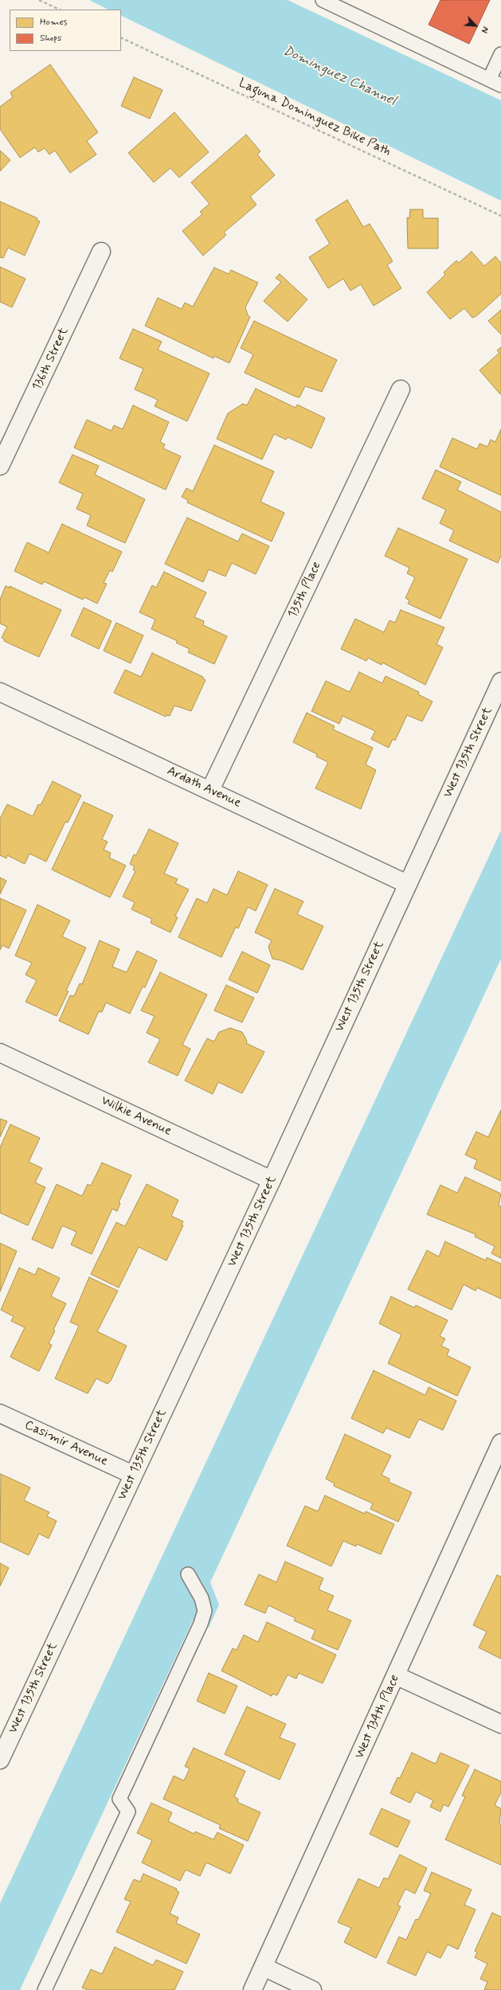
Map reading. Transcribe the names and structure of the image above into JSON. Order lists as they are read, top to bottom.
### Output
{
  "streets": {
    "street": [
      "136th Street",
      "135th Place",
      "West 135th Street",
      "Ardath Avenue",
      "Wilkie Avenue",
      "Casimir Avenue",
      "West 134th Place"
    ],
    "path": ["Laguna Dominguez Bike Path"]
  },
  "crossings": [
    ["135th Place", "Ardath Avenue"],
    ["West 135th Street", "Ardath Avenue"],
    ["West 135th Street", "Wilkie Avenue"],
    ["West 135th Street", "Casimir Avenue"]
  ],
  "water": ["Dominguez Channel"],
  "legend": ["Homes", "Shops"],
  "north": "bottom right"
}
